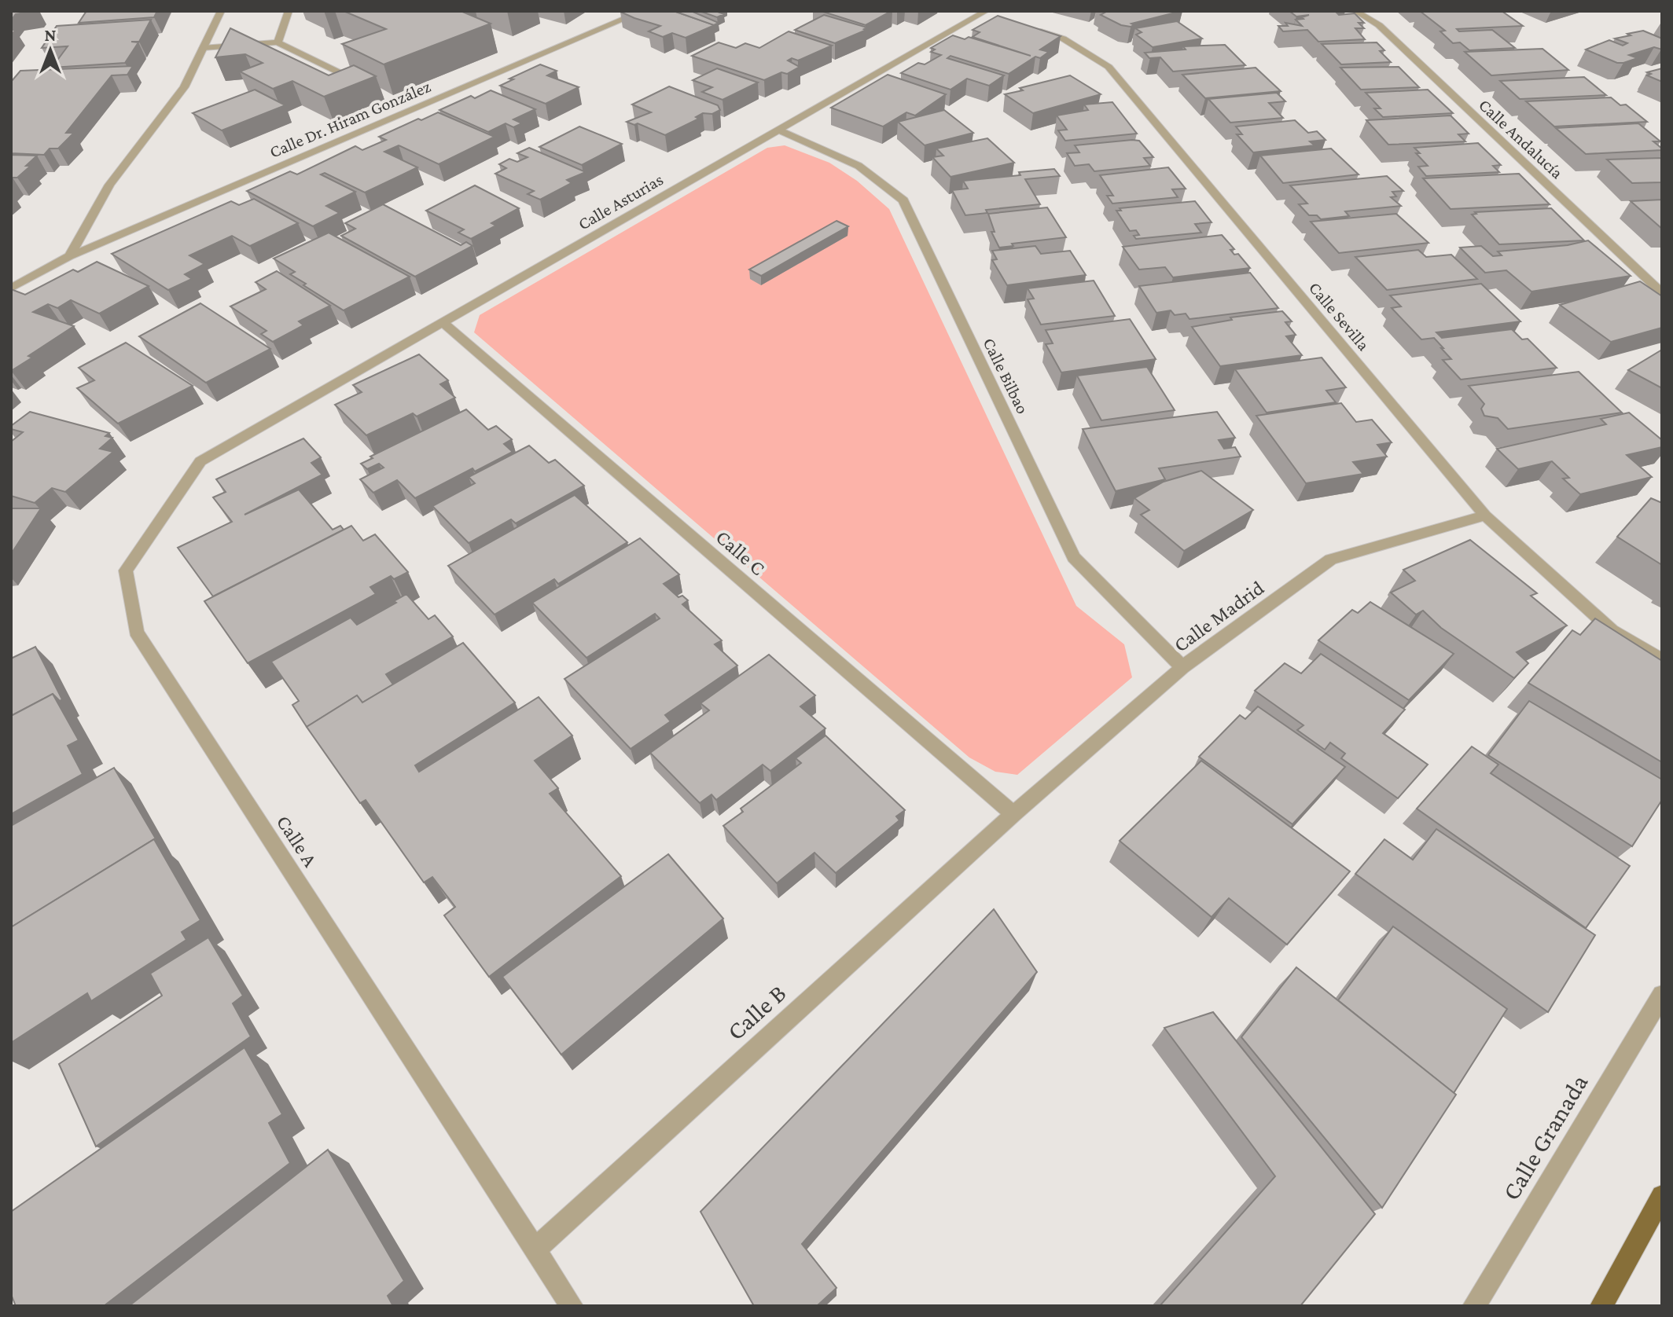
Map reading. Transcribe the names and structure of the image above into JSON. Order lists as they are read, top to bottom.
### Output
{
  "streets": {
    "street": [
      "Calle Dr. Hiram González",
      "Calle Andalucía",
      "Calle Asturias",
      "Calle Sevilla",
      "Calle Bilbao",
      "Calle C",
      "Calle Madrid",
      "Calle A",
      "Calle B",
      "Calle Granada"
    ]
  },
  "crossings": [
    ["Calle Asturias", "Calle Bilbao"],
    ["Calle Asturias", "Calle C"],
    ["Calle Asturias", "Calle A"],
    ["Calle Sevilla", "Calle Madrid"],
    ["Calle Bilbao", "Calle Madrid"],
    ["Calle C", "Calle Madrid"],
    ["Calle C", "Calle B"],
    ["Calle Madrid", "Calle B"],
    ["Calle A", "Calle B"]
  ],
  "north": "top"
}
